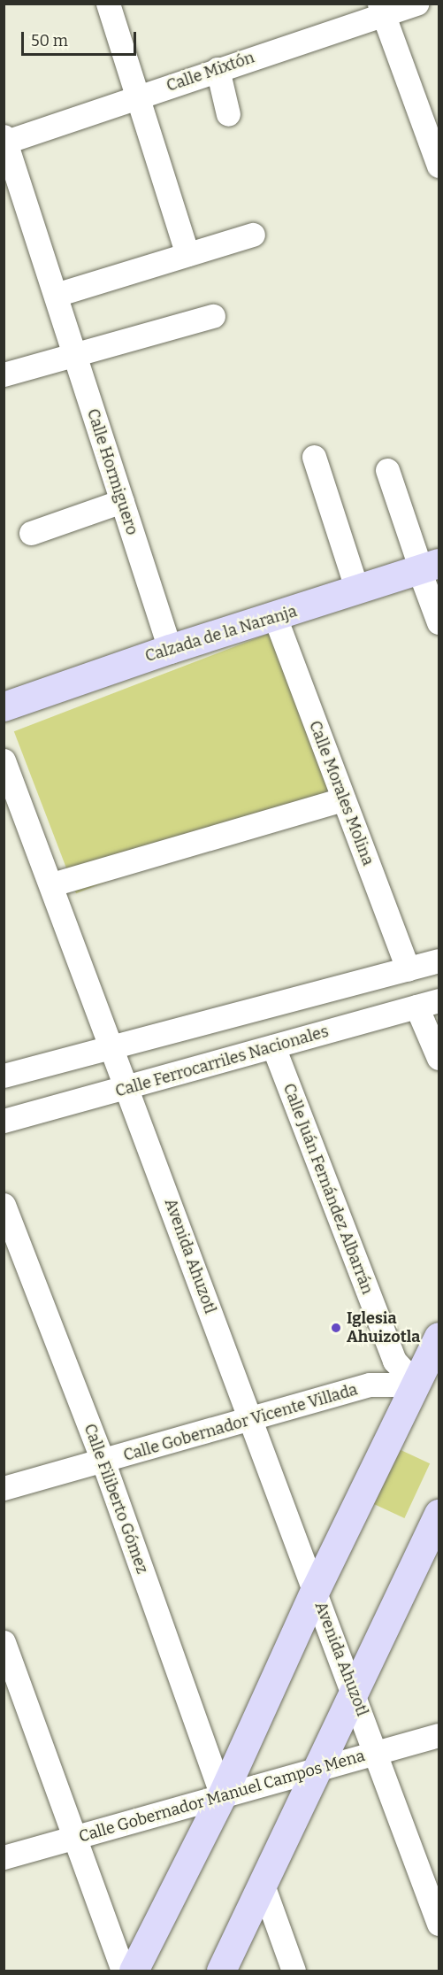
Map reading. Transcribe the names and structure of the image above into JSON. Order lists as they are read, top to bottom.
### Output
{
  "streets": {
    "main road": ["Calzada de la Naranja"],
    "street": [
      "Calle Mixtón",
      "Calle Hormiguero",
      "Calle Morales Molina",
      "Calle Ferrocarriles Nacionales",
      "Calle Juán Fernández Albarrán",
      "Avenida Ahuzotl",
      "Calle Gobernador Vicente Villada",
      "Calle Filiberto Gómez",
      "Calle Gobernador Manuel Campos Mena"
    ]
  },
  "crossings": [
    ["Calle Mixtón", "Calle Hormiguero"],
    ["Calle Hormiguero", "Calzada de la Naranja"],
    ["Calzada de la Naranja", "Calle Morales Molina"],
    ["Calle Ferrocarriles Nacionales", "Calle Juán Fernández Albarrán"],
    ["Calle Ferrocarriles Nacionales", "Avenida Ahuzotl"],
    ["Calle Juán Fernández Albarrán", "Calle Gobernador Vicente Villada"],
    ["Avenida Ahuzotl", "Calle Gobernador Vicente Villada"],
    ["Avenida Ahuzotl", "Calle Gobernador Manuel Campos Mena"],
    ["Calle Gobernador Vicente Villada", "Calle Filiberto Gómez"],
    ["Calle Filiberto Gómez", "Calle Gobernador Manuel Campos Mena"]
  ],
  "places": ["Iglesia Ahuizotla"],
  "scale_bar": "50 m"
}
